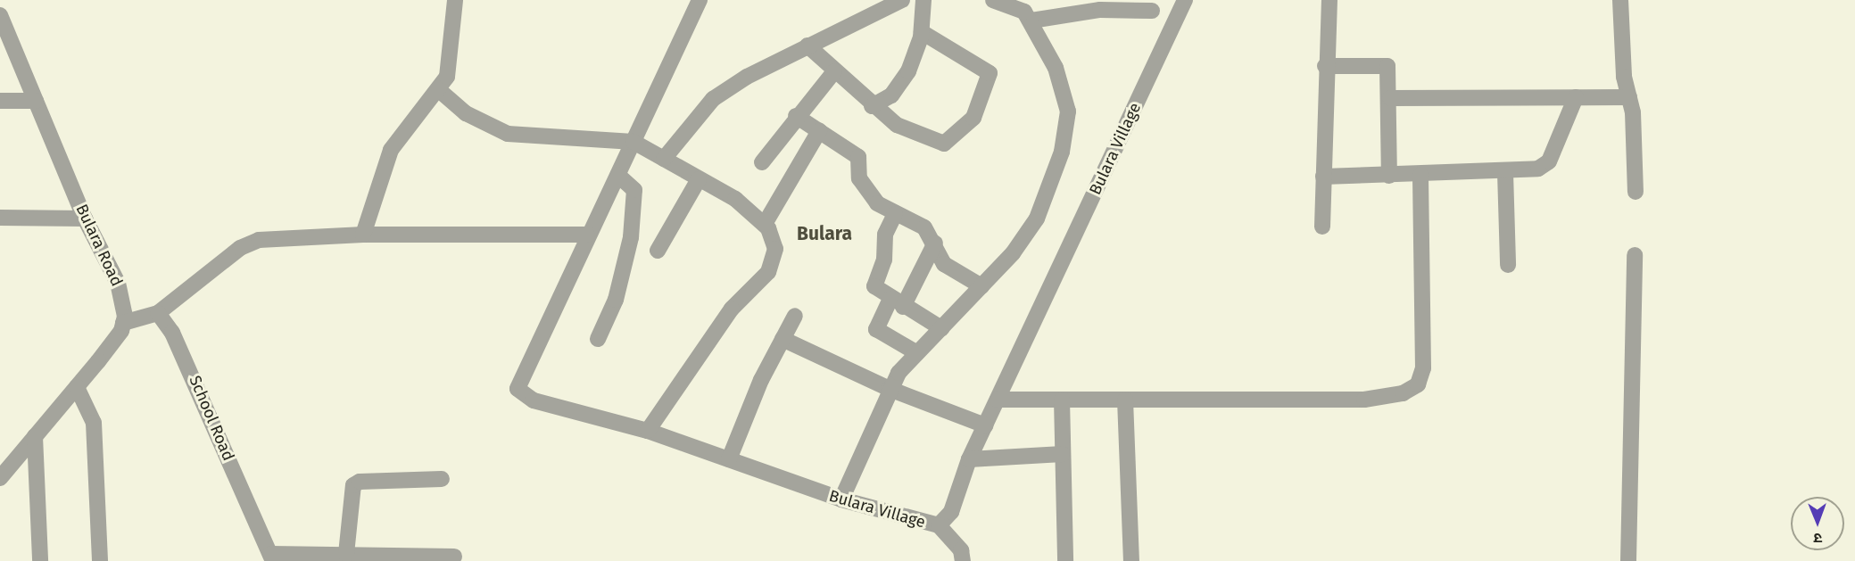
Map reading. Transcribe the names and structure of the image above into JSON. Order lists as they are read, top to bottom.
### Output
{
  "streets": {
    "street": ["Bulara Village", "Bulara Road", "School Road"]
  },
  "districts": ["Bulara"],
  "north": "bottom"
}
